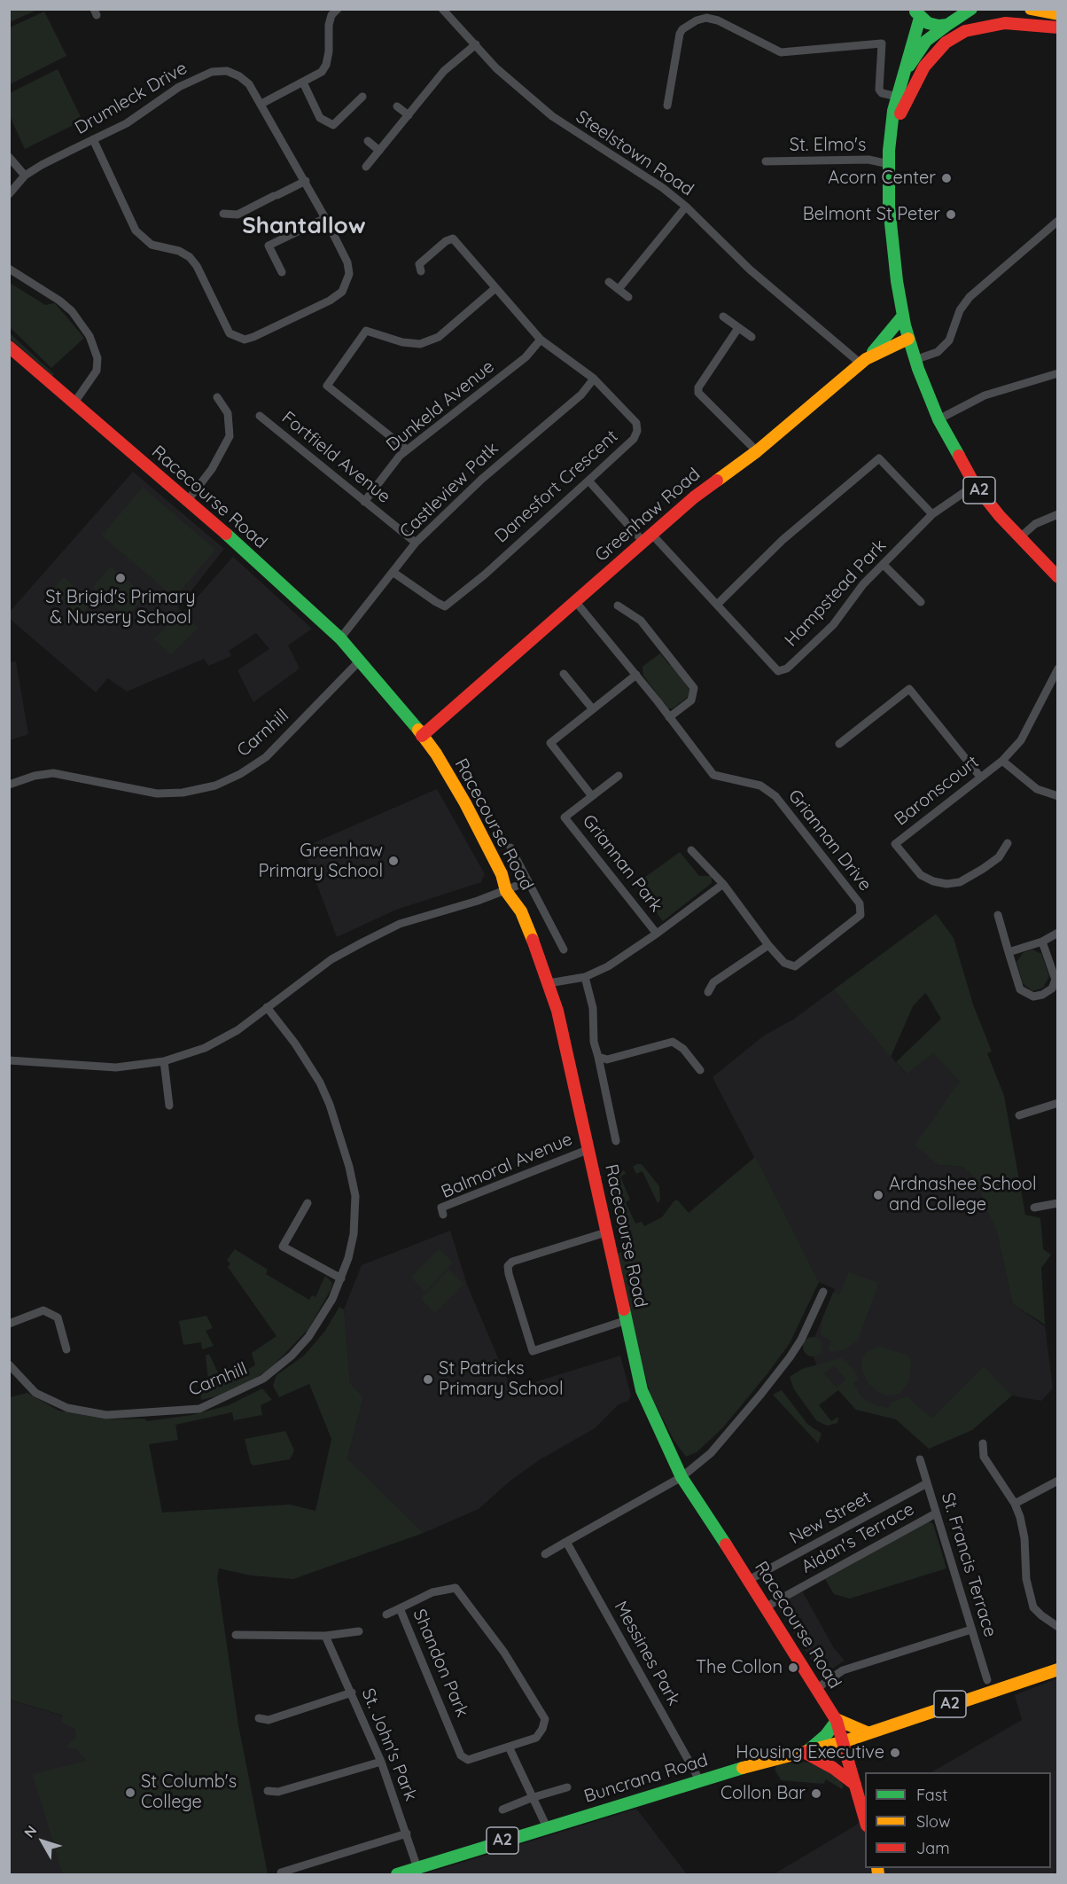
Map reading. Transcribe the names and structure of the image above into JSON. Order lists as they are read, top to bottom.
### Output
{
  "streets": {
    "main road": [
      "A2",
      "Racecourse Road",
      "Greenhaw Road",
      "Buncrana Road"
    ],
    "street": [
      "Drumleck Drive",
      "St. Elmo's",
      "Steelstown Road",
      "Dunkeld Avenue",
      "Fortfield Avenue",
      "Danesfort Crescent",
      "Castleview Patk",
      "Hampstead Park",
      "Carnhill",
      "Baronscourt",
      "Griannan Drive",
      "Griannan Park",
      "Balmoral Avenue",
      "New Street",
      "Aidan's Terrace",
      "St. Francis Terrace",
      "Messines Park",
      "Shandon Park",
      "St. John's Park"
    ]
  },
  "crossings": [
    ["St. Elmo's", "A2"],
    ["Steelstown Road", "Greenhaw Road"],
    ["Dunkeld Avenue", "Fortfield Avenue"],
    ["Dunkeld Avenue", "Danesfort Crescent"],
    ["Fortfield Avenue", "Castleview Patk"],
    ["Danesfort Crescent", "Castleview Patk"],
    ["Danesfort Crescent", "Hampstead Park"],
    ["Castleview Patk", "Racecourse Road"],
    ["A2", "Greenhaw Road"],
    ["A2", "Hampstead Park"],
    ["Racecourse Road", "Greenhaw Road"],
    ["Racecourse Road", "Carnhill"],
    ["Racecourse Road", "Balmoral Avenue"],
    ["Racecourse Road", "New Street"],
    ["Racecourse Road", "Aidan's Terrace"],
    ["Racecourse Road", "Buncrana Road"],
    ["Greenhaw Road", "Hampstead Park"],
    ["Greenhaw Road", "Griannan Drive"],
    ["New Street", "St. Francis Terrace"],
    ["Aidan's Terrace", "St. Francis Terrace"],
    ["Messines Park", "Buncrana Road"],
    ["St. John's Park", "Buncrana Road"]
  ],
  "districts": ["Shantallow"],
  "places": [
    "Acorn Center",
    "Belmont St Peter",
    "St Brigid's Primary & Nursery School",
    "Greenhaw Primary School",
    "Ardnashee School and College",
    "St Patricks Primary School",
    "The Collon",
    "Housing Executive",
    "St Columb's College",
    "Collon Bar"
  ],
  "legend": ["Fast", "Slow", "Jam"],
  "north": "top left"
}
